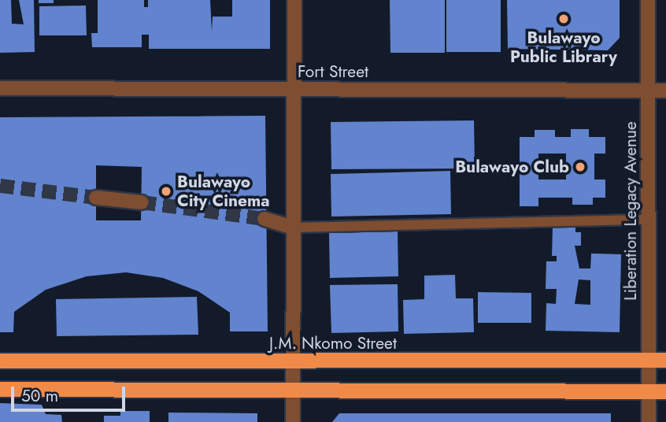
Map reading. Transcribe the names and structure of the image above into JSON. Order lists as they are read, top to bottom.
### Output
{
  "streets": {
    "highway": ["J.M. Nkomo Street"],
    "street": ["Fort Street", "Liberation Legacy Avenue"]
  },
  "crossings": [
    ["Fort Street", "Liberation Legacy Avenue"],
    ["Liberation Legacy Avenue", "J.M. Nkomo Street"]
  ],
  "places": ["Bulawayo Public Library", "Bulawayo Club", "Bulawayo City Cinema"],
  "scale_bar": "50 m"
}
